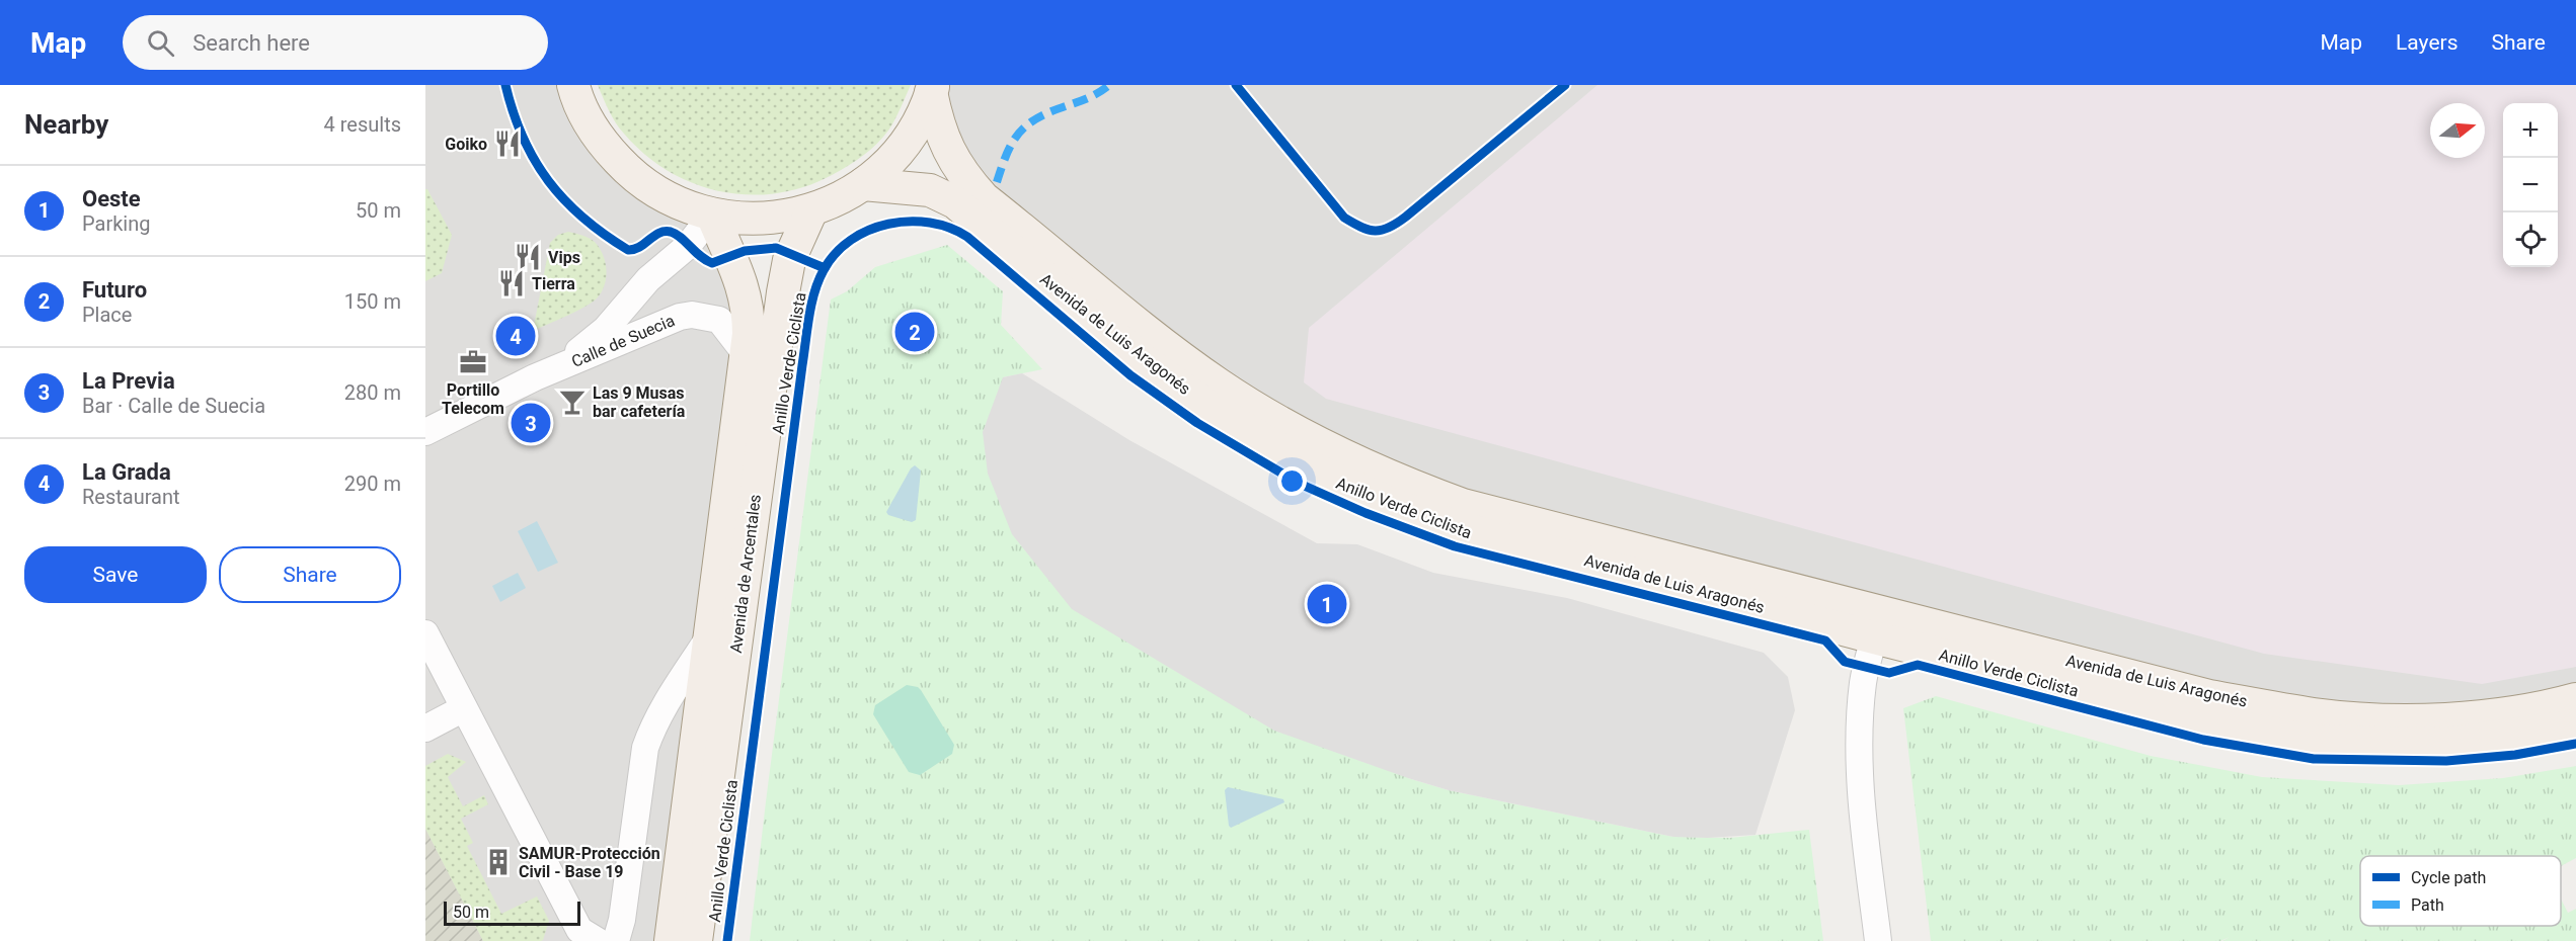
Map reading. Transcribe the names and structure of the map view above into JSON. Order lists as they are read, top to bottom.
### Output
{
  "streets": {
    "main road": ["Avenida de Luis Aragonés", "Avenida de Arcentales"],
    "street": ["Calle de Suecia"],
    "cycle path": ["Anillo Verde Ciclista"]
  },
  "crossings": [
    ["Calle de Suecia", "Avenida de Arcentales"]
  ],
  "places": {
    "restaurant": ["Goiko", "Vips", "Tierra"],
    "office": ["Portillo Telecom"],
    "bar": ["Las 9 Musas bar cafetería"],
    "building": ["SAMUR-Protección Civil - Base 19"]
  },
  "legend": ["Cycle path", "Path"],
  "scale_bar": "50 m",
  "north": "right",
  "page": {
    "header": "Map",
    "search": "Search here",
    "nav": ["Map", "Layers", "Share"],
    "heading": ["Nearby", "4 results"],
    "map_buttons": ["+", "−"],
    "list": [
      {
        "mark": "1",
        "name": "Oeste",
        "note": "Parking",
        "value": "50 m"
      },
      {
        "mark": "2",
        "name": "Futuro",
        "note": "Place",
        "value": "150 m"
      },
      {
        "mark": "3",
        "name": "La Previa",
        "note": "Bar · Calle de Suecia",
        "value": "280 m"
      },
      {
        "mark": "4",
        "name": "La Grada",
        "note": "Restaurant",
        "value": "290 m"
      }
    ],
    "pins": [
      "2",
      "4",
      "3",
      "1"
    ],
    "buttons": ["Save", "Share"],
    "scale": "50 m"
  }
}
